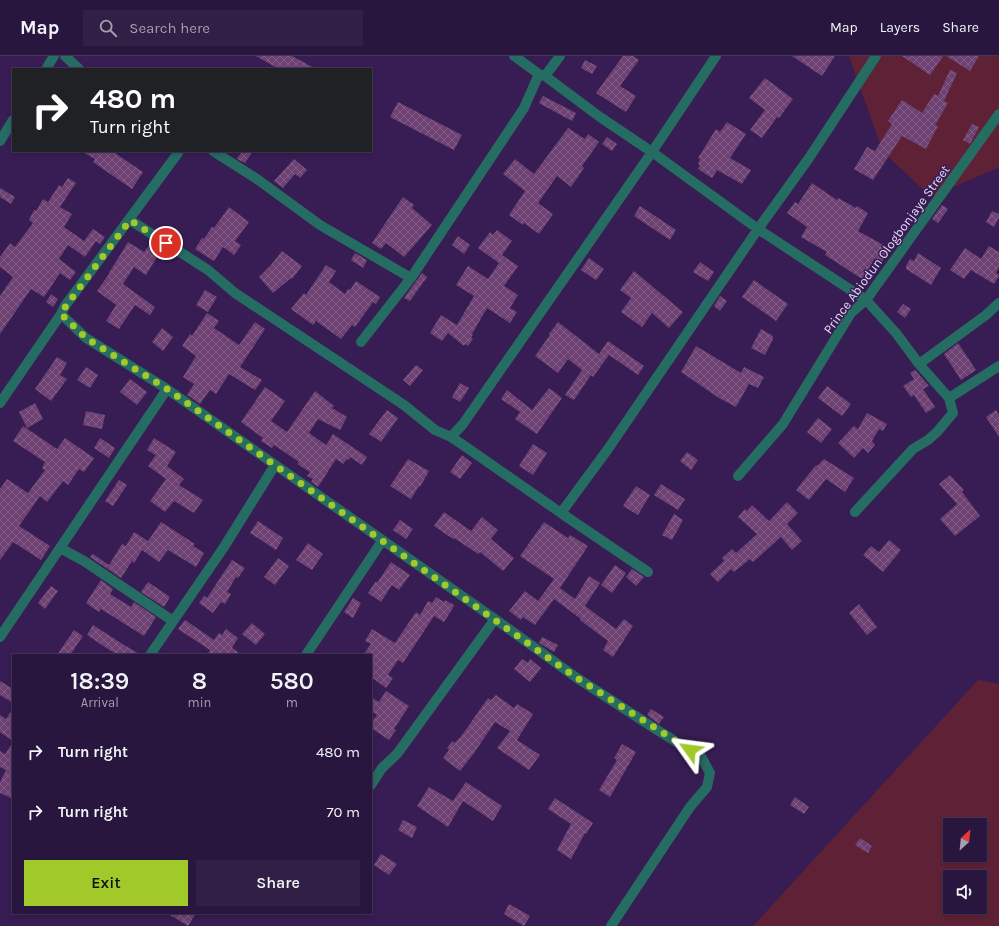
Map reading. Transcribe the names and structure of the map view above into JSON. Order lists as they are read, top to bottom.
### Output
{
  "streets": {
    "street": ["Prince Abiodun Ologbonjaye Street"]
  },
  "north": "top right",
  "page": {
    "header": "Map",
    "search": "Search here",
    "nav": ["Map", "Layers", "Share"],
    "turn": ["480 m", "Turn right"],
    "eta": [
      "18:39",
      "Arrival",
      "8",
      "min",
      "580",
      "m"
    ],
    "list": [
      {
        "name": "Turn right",
        "value": "480 m"
      },
      {
        "name": "Turn right",
        "value": "70 m"
      }
    ],
    "buttons": ["Exit", "Share"]
  }
}
